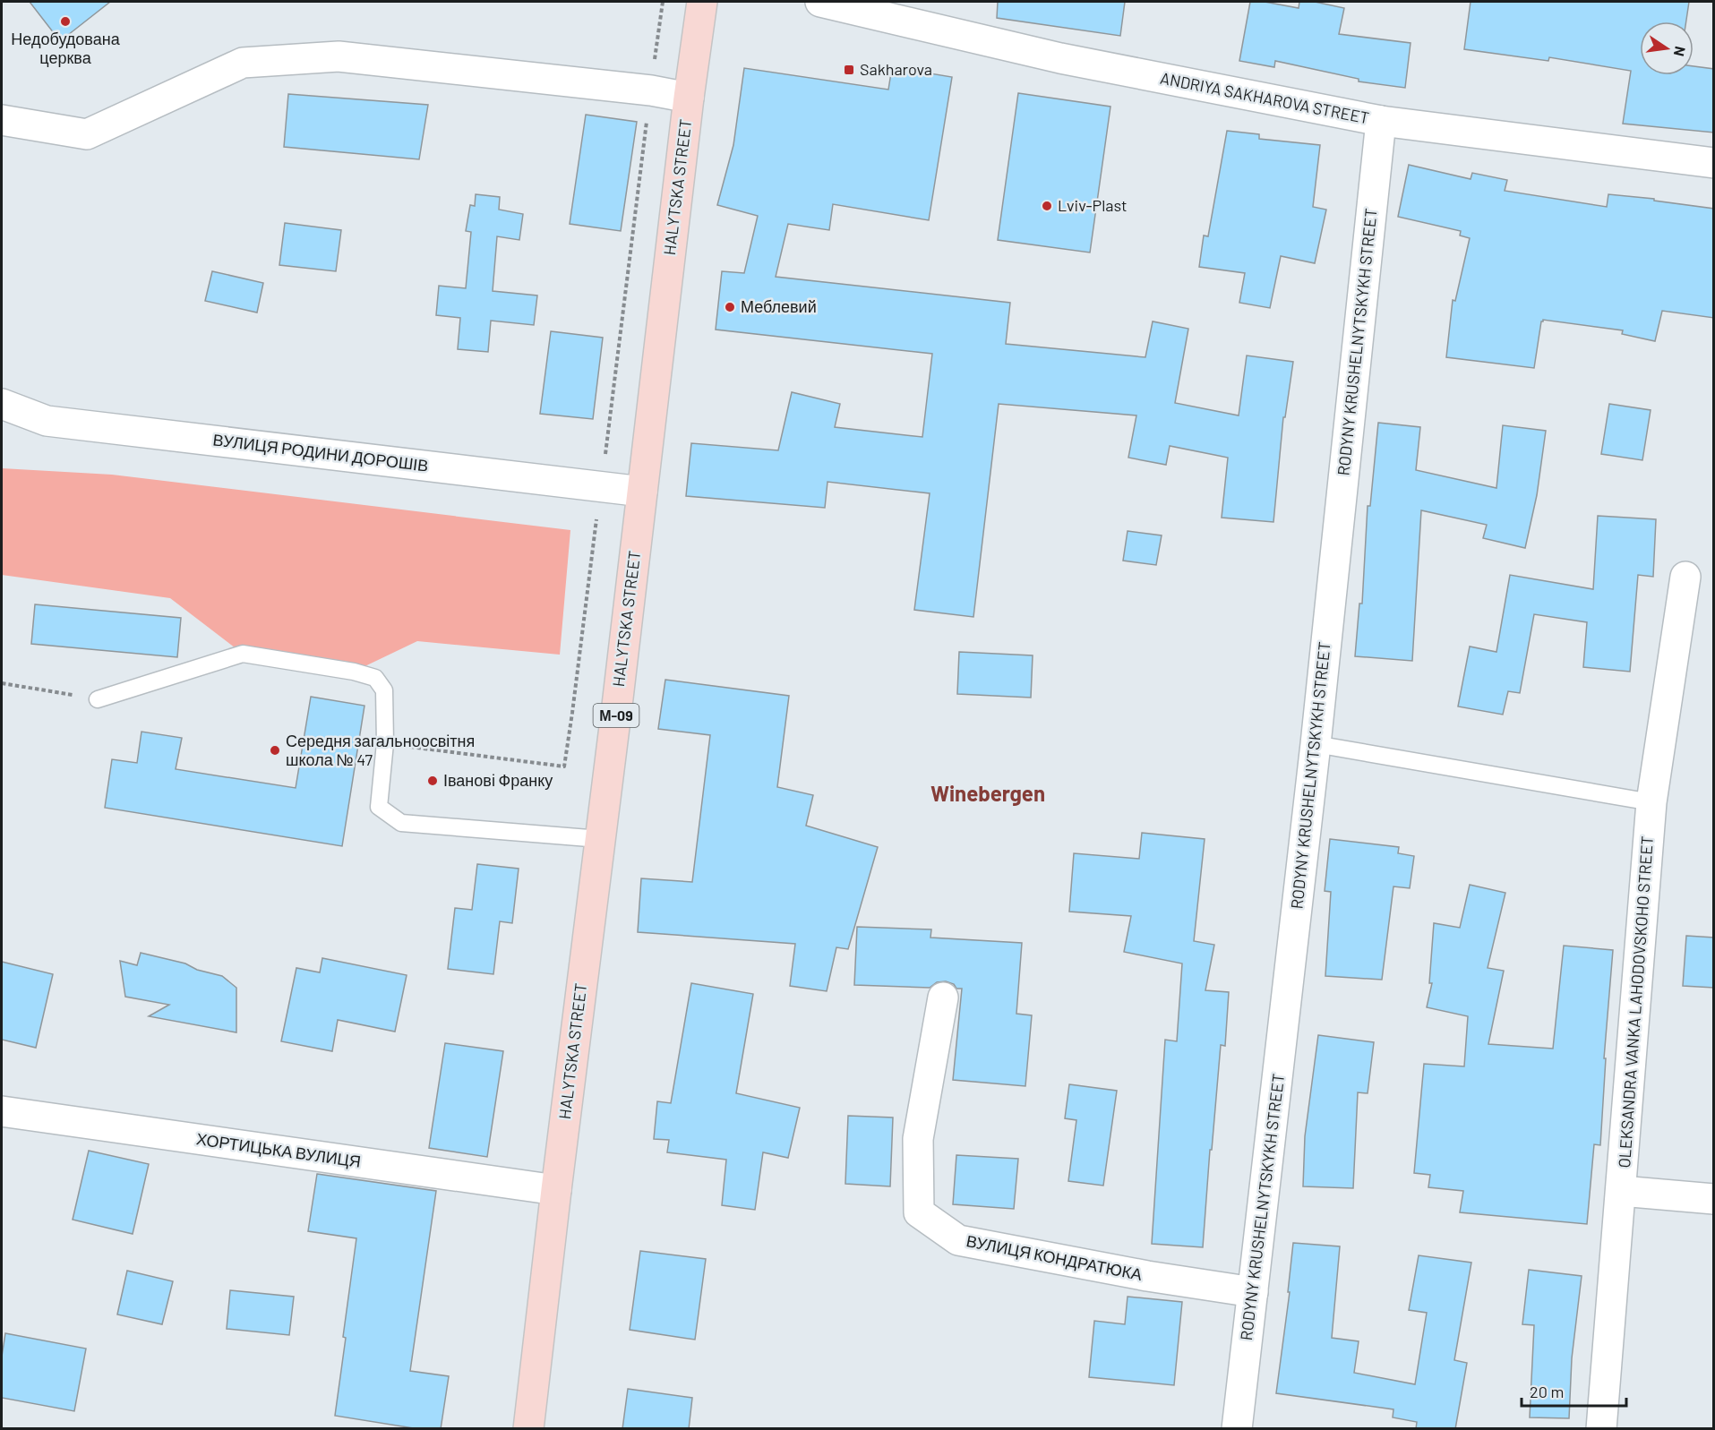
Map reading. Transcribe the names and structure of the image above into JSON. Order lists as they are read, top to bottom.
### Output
{
  "streets": {
    "main road": ["HALYTSKA STREET", "М-09"],
    "street": [
      "ANDRIYA SAKHAROVA STREET",
      "RODYNY KRUSHELNYTSKYKH STREET",
      "ВУЛИЦЯ РОДИНИ ДОРОШІВ",
      "OLEKSANDRA VANKA LAHODOVSKOHO STREET",
      "ХОРТИЦЬКА ВУЛИЦЯ",
      "ВУЛИЦЯ КОНДРАТЮКА"
    ]
  },
  "crossings": [
    ["ANDRIYA SAKHAROVA STREET", "RODYNY KRUSHELNYTSKYKH STREET"],
    ["HALYTSKA STREET", "ВУЛИЦЯ РОДИНИ ДОРОШІВ"],
    ["HALYTSKA STREET", "ХОРТИЦЬКА ВУЛИЦЯ"],
    ["RODYNY KRUSHELNYTSKYKH STREET", "ВУЛИЦЯ КОНДРАТЮКА"]
  ],
  "districts": ["Winebergen"],
  "places": {
    "other": [
      "Недобудована церква",
      "Lviv-Plast",
      "Меблевий",
      "Середня загальноосвітня школа № 47",
      "Іванові Франку"
    ],
    "transit": ["Sakharova"]
  },
  "scale_bar": "20 m",
  "north": "right"
}
